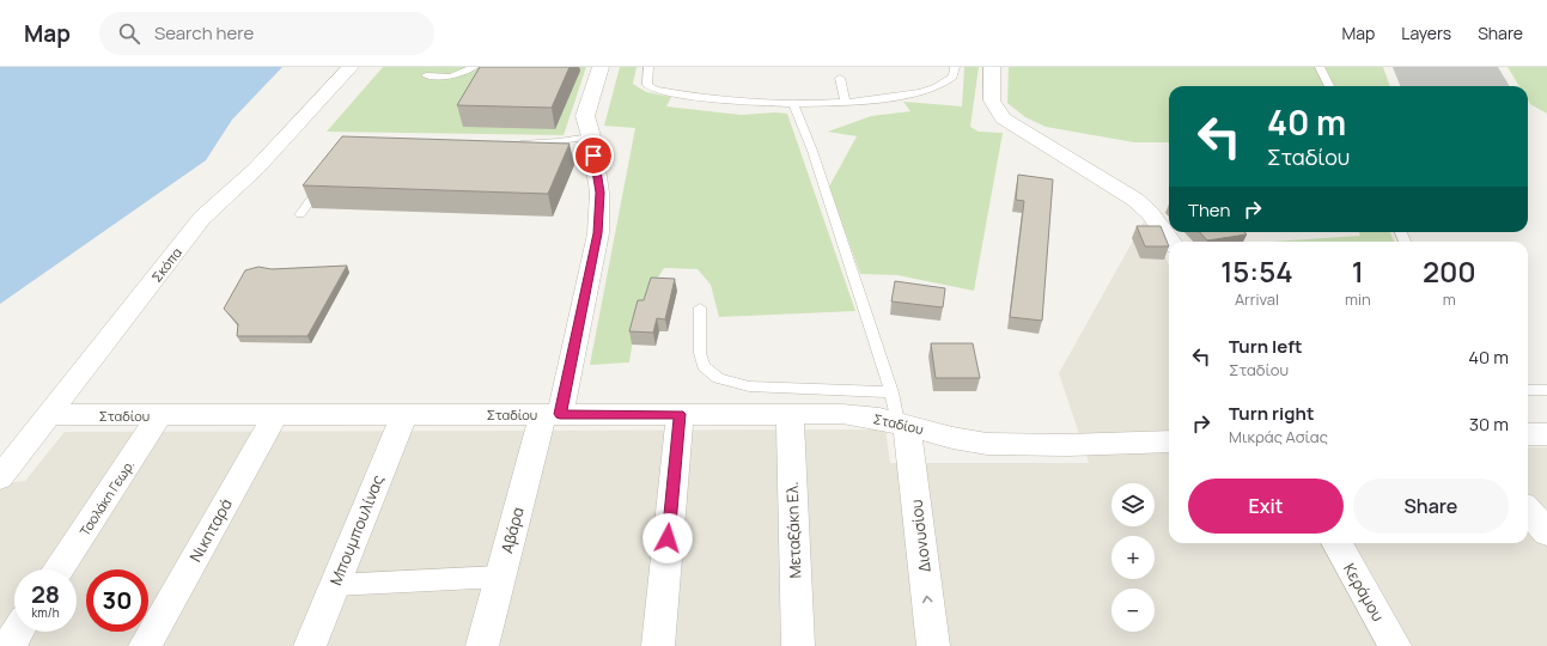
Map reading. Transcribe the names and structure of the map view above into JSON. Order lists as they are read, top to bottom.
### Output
{
  "streets": {
    "street": [
      "Σκόπα",
      "Σταδίου",
      "Τσολάκη Γεωρ.",
      "Νικηταρά",
      "Μπουμπουλίνας",
      "Αβάρα",
      "Μεταξάκη Ελ.",
      "Διονυσίου",
      "Κεράμου"
    ]
  },
  "crossings": [
    ["Σκόπα", "Σταδίου"],
    ["Σταδίου", "Τσολάκη Γεωρ."],
    ["Σταδίου", "Νικηταρά"],
    ["Σταδίου", "Μπουμπουλίνας"],
    ["Σταδίου", "Αβάρα"],
    ["Σταδίου", "Μεταξάκη Ελ."],
    ["Σταδίου", "Διονυσίου"]
  ],
  "one_way": ["Διονυσίου"],
  "page": {
    "header": "Map",
    "search": "Search here",
    "nav": ["Map", "Layers", "Share"],
    "turn": ["40 m", "Σταδίου"],
    "then": "Then",
    "eta": [
      "15:54",
      "Arrival",
      "1",
      "min",
      "200",
      "m"
    ],
    "list": [
      {
        "name": "Turn left",
        "note": "Σταδίου",
        "value": "40 m"
      },
      {
        "name": "Turn right",
        "note": "Μικράς Ασίας",
        "value": "30 m"
      }
    ],
    "buttons": ["Exit", "Share"],
    "map_buttons": ["+", "−"],
    "speed": "28 km/h",
    "limit": "30"
  }
}
